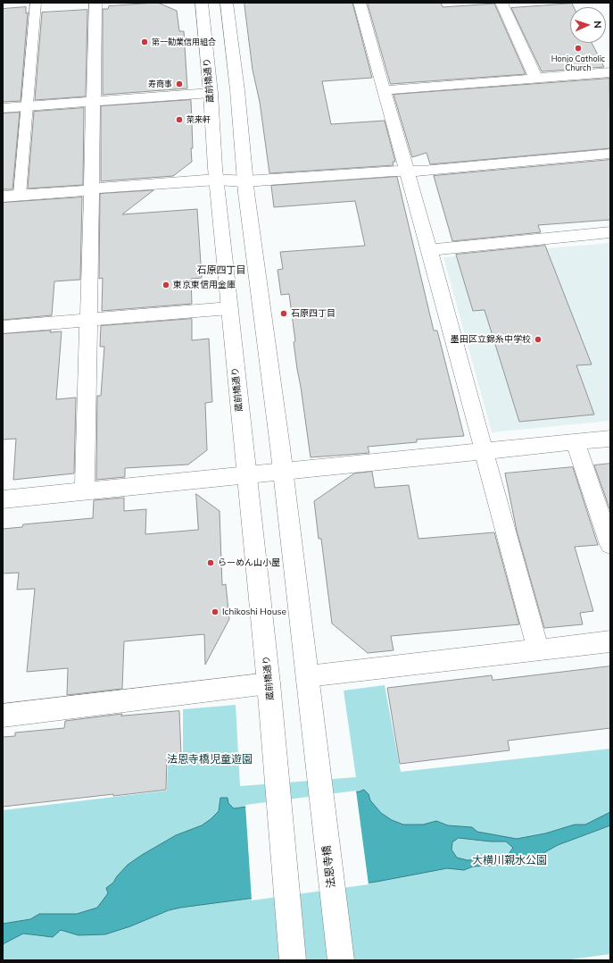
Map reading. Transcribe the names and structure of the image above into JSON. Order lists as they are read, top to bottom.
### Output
{
  "streets": {
    "street": ["蔵前橋通り", "法恩寺橋"]
  },
  "districts": ["石原四丁目"],
  "parks": ["法恩寺橋児童遊園", "大横川親水公園"],
  "places": [
    "第一勧業信用組合",
    "Honjo Catholic Church",
    "寿商事",
    "菜来軒",
    "東京東信用金庫",
    "石原四丁目",
    "墨田区立錦糸中学校",
    "らーめん山小屋",
    "Ichikoshi House"
  ],
  "north": "right"
}
